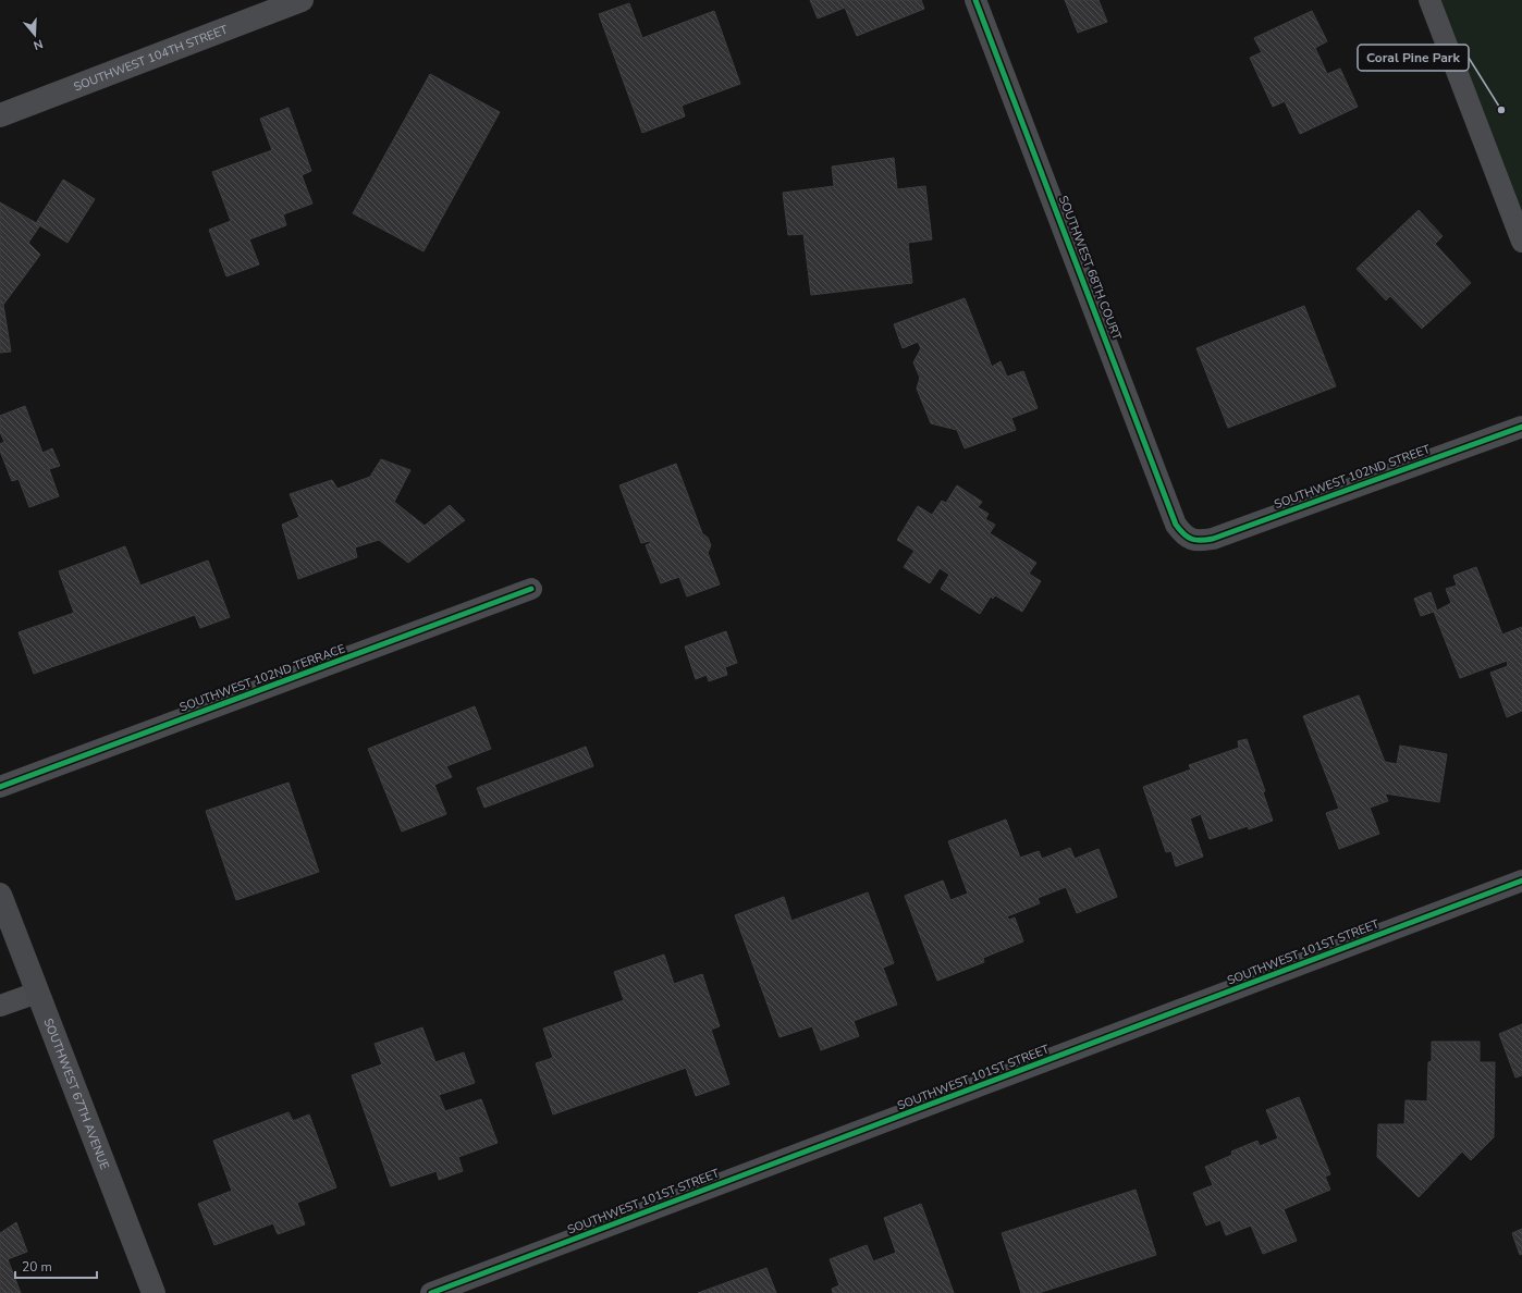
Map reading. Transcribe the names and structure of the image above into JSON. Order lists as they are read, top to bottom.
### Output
{
  "streets": {
    "main road": ["SOUTHWEST 67TH AVENUE"],
    "street": [
      "SOUTHWEST 104TH STREET",
      "SOUTHWEST 68TH COURT",
      "SOUTHWEST 102ND STREET",
      "SOUTHWEST 102ND TERRACE",
      "SOUTHWEST 101ST STREET"
    ]
  },
  "crossings": [
    ["SOUTHWEST 68TH COURT", "SOUTHWEST 102ND STREET"]
  ],
  "places": ["Coral Pine Park"],
  "scale_bar": "20 m",
  "north": "bottom"
}
